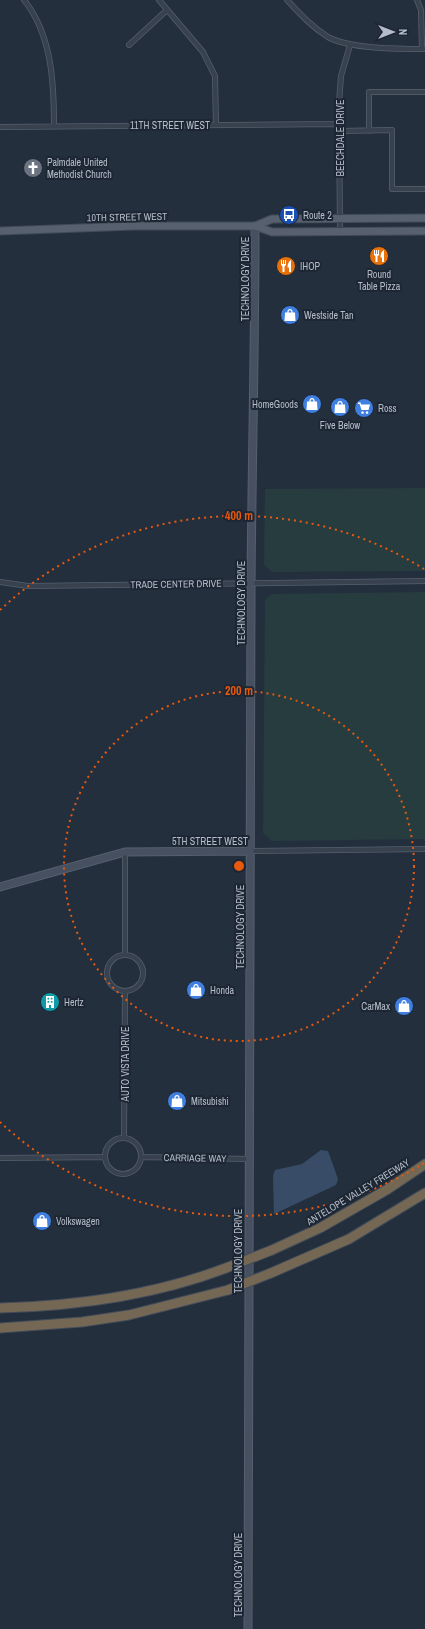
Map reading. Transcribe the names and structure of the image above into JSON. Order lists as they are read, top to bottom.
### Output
{
  "streets": {
    "highway": ["ANTELOPE VALLEY FREEWAY"],
    "main road": ["10TH STREET WEST", "TECHNOLOGY DRIVE", "5TH STREET WEST"],
    "street": [
      "11TH STREET WEST",
      "BEECHDALE DRIVE",
      "TRADE CENTER DRIVE",
      "AUTO VISTA DRIVE",
      "CARRIAGE WAY"
    ]
  },
  "crossings": [
    ["11TH STREET WEST", "BEECHDALE DRIVE"],
    ["BEECHDALE DRIVE", "10TH STREET WEST"],
    ["10TH STREET WEST", "TECHNOLOGY DRIVE"],
    ["TECHNOLOGY DRIVE", "TRADE CENTER DRIVE"],
    ["TECHNOLOGY DRIVE", "5TH STREET WEST"],
    ["TECHNOLOGY DRIVE", "CARRIAGE WAY"],
    ["AUTO VISTA DRIVE", "CARRIAGE WAY"]
  ],
  "places": {
    "church": ["Palmdale United Methodist Church"],
    "bus stop": ["Route 2"],
    "restaurant": ["Round Table Pizza", "IHOP"],
    "shop": [
      "Westside Tan",
      "HomeGoods",
      "Five Below",
      "Honda",
      "CarMax",
      "Mitsubishi",
      "Volkswagen"
    ],
    "supermarket": ["Ross"],
    "building": ["Hertz"]
  },
  "north": "right",
  "rings": ["400 m", "200 m"]
}
